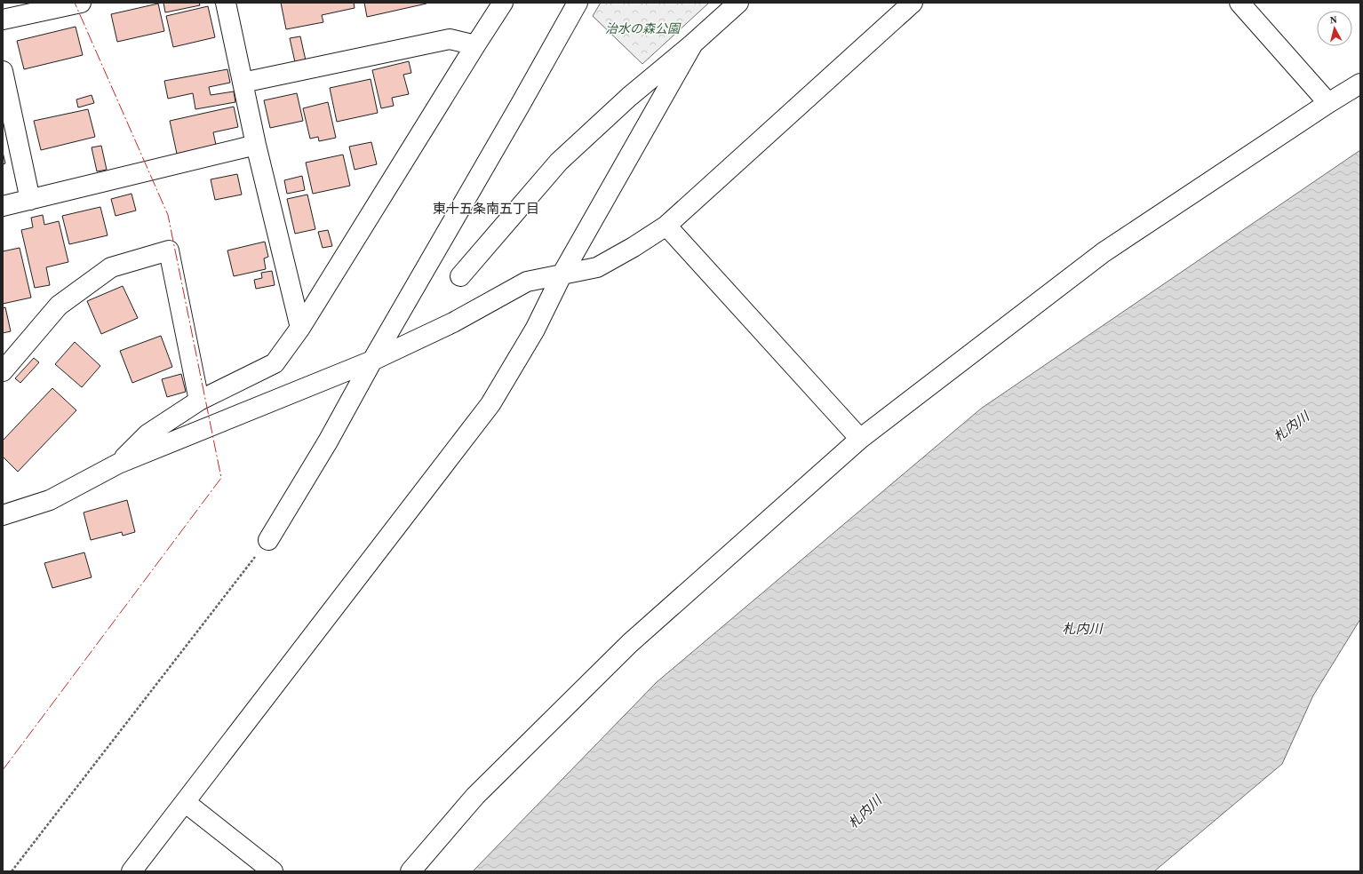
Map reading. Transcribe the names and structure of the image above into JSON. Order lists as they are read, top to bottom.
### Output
{
  "districts": ["東十五条南五丁目"],
  "water": ["札内川"],
  "parks": ["治水の森公園"],
  "north": "top"
}
